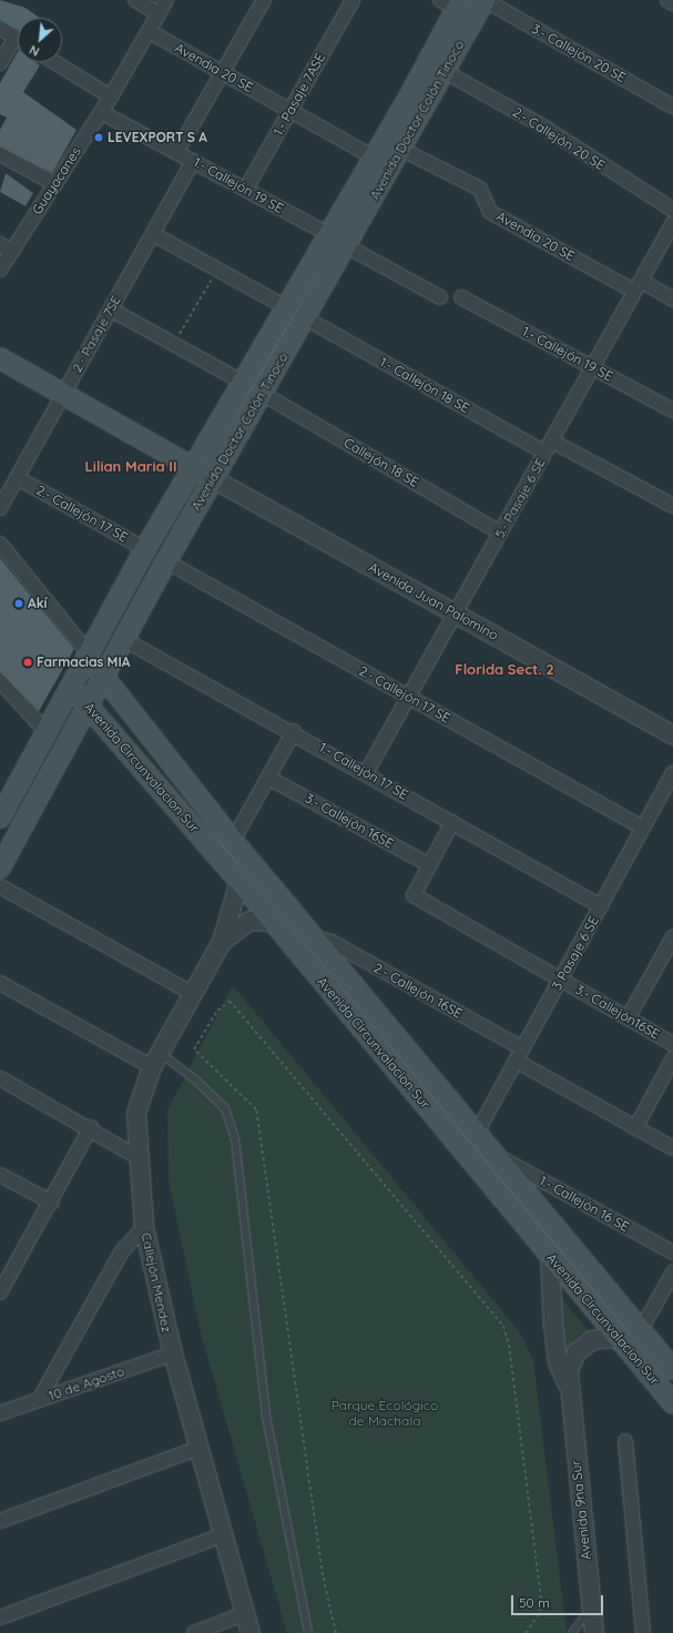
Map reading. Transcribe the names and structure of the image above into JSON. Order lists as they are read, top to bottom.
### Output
{
  "streets": {
    "main road": ["Avenida Doctor Colón Tinoco", "Avenida Juan Palomino", "Avenida Circunvalacion Sur"],
    "street": [
      "3.- Callejón 20 SE",
      "Avendia 20 SE",
      "1.- Pasaje 7ASE",
      "2.- Callejón 20 SE",
      "Guayacanes",
      "1.- Callejón 19 SE",
      "2.- Pasaje 7SE",
      "1.- Callejón 18 SE",
      "Callejón 18 SE",
      "5.- Pasaje 6 SE",
      "2.- Callejón 17 SE",
      "1.- Callejón 17 SE",
      "3.- Callejón 16SE",
      "3 Pasaje 6 SE",
      "2.- Callejón 16SE",
      "3.- Callejón16SE",
      "1.- Callejón 16 SE",
      "Callejón Mendez",
      "10 de Agosto",
      "Avenida 9na Sur"
    ]
  },
  "crossings": [
    ["3.- Callejón 20 SE", "Avenida Doctor Colón Tinoco"],
    ["Avendia 20 SE", "1.- Pasaje 7ASE"],
    ["Avendia 20 SE", "Avenida Doctor Colón Tinoco"],
    ["Avendia 20 SE", "Guayacanes"],
    ["Avendia 20 SE", "5.- Pasaje 6 SE"],
    ["1.- Pasaje 7ASE", "1.- Callejón 19 SE"],
    ["Avenida Doctor Colón Tinoco", "2.- Callejón 20 SE"],
    ["Avenida Doctor Colón Tinoco", "1.- Callejón 19 SE"],
    ["Avenida Doctor Colón Tinoco", "1.- Callejón 18 SE"],
    ["Avenida Doctor Colón Tinoco", "Callejón 18 SE"],
    ["Avenida Doctor Colón Tinoco", "2.- Callejón 17 SE"],
    ["Avenida Doctor Colón Tinoco", "Avenida Juan Palomino"],
    ["Avenida Doctor Colón Tinoco", "Avenida Circunvalacion Sur"],
    ["Avenida Doctor Colón Tinoco", "1.- Callejón 17 SE"],
    ["Guayacanes", "1.- Callejón 19 SE"],
    ["1.- Callejón 19 SE", "2.- Pasaje 7SE"],
    ["1.- Callejón 19 SE", "5.- Pasaje 6 SE"],
    ["2.- Pasaje 7SE", "2.- Callejón 17 SE"],
    ["2.- Pasaje 7SE", "Avenida Juan Palomino"],
    ["1.- Callejón 18 SE", "5.- Pasaje 6 SE"],
    ["Callejón 18 SE", "5.- Pasaje 6 SE"],
    ["5.- Pasaje 6 SE", "2.- Callejón 17 SE"],
    ["5.- Pasaje 6 SE", "Avenida Juan Palomino"],
    ["5.- Pasaje 6 SE", "1.- Callejón 17 SE"],
    ["2.- Callejón 17 SE", "3 Pasaje 6 SE"],
    ["Avenida Circunvalacion Sur", "3 Pasaje 6 SE"],
    ["Avenida Circunvalacion Sur", "2.- Callejón 16SE"],
    ["Avenida Circunvalacion Sur", "1.- Callejón 16 SE"],
    ["Avenida Circunvalacion Sur", "Callejón Mendez"],
    ["Avenida Circunvalacion Sur", "Avenida 9na Sur"],
    ["1.- Callejón 17 SE", "3 Pasaje 6 SE"],
    ["3 Pasaje 6 SE", "2.- Callejón 16SE"],
    ["3 Pasaje 6 SE", "3.- Callejón16SE"],
    ["Callejón Mendez", "10 de Agosto"]
  ],
  "districts": ["Lilian Maria II", "Florida Sect. 2"],
  "parks": ["Parque Ecológico de Machala"],
  "places": ["LEVEXPORT S A", "Akí", "Farmacias MIA"],
  "scale_bar": "50 m",
  "north": "bottom left"
}
